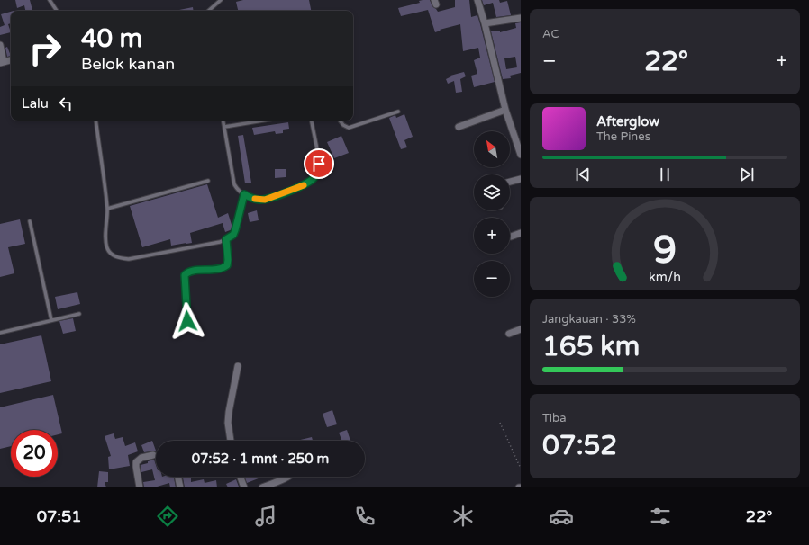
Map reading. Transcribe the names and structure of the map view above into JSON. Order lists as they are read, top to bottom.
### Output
{
  "north": "top left",
  "page": {
    "tile": [
      "AC",
      ["Jangkauan · 33%", "165 km"],
      ["Tiba", "07:52"]
    ],
    "turn": ["40 m", "Belok kanan"],
    "heat": ["−", "22°", "+"],
    "then": "Lalu",
    "song": ["Afterglow", "The Pines"],
    "map_buttons": ["+", "−"],
    "limit": "20",
    "trip": "07:52 · 1 mnt · 250 m",
    "tabs": ["07:51", "22°"],
    "gauge": ["9", "km/h"]
  }
}
